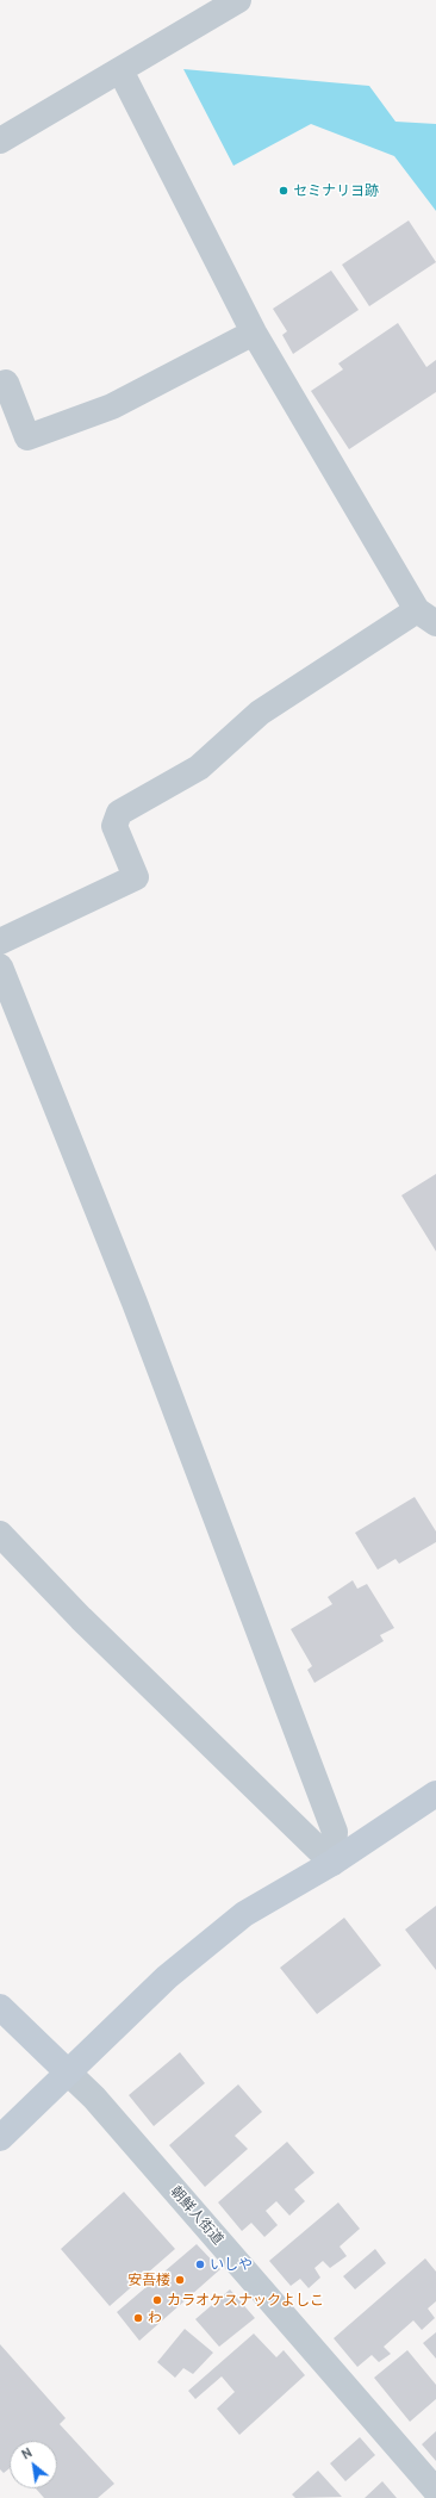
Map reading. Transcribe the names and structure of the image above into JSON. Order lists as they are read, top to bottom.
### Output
{
  "streets": {
    "street": ["朝鮮人街道"]
  },
  "places": [
    "セミナリヨ跡",
    "いしや",
    "安吾楼",
    "カラオケスナックよしこ",
    "わ"
  ],
  "north": "top left"
}
